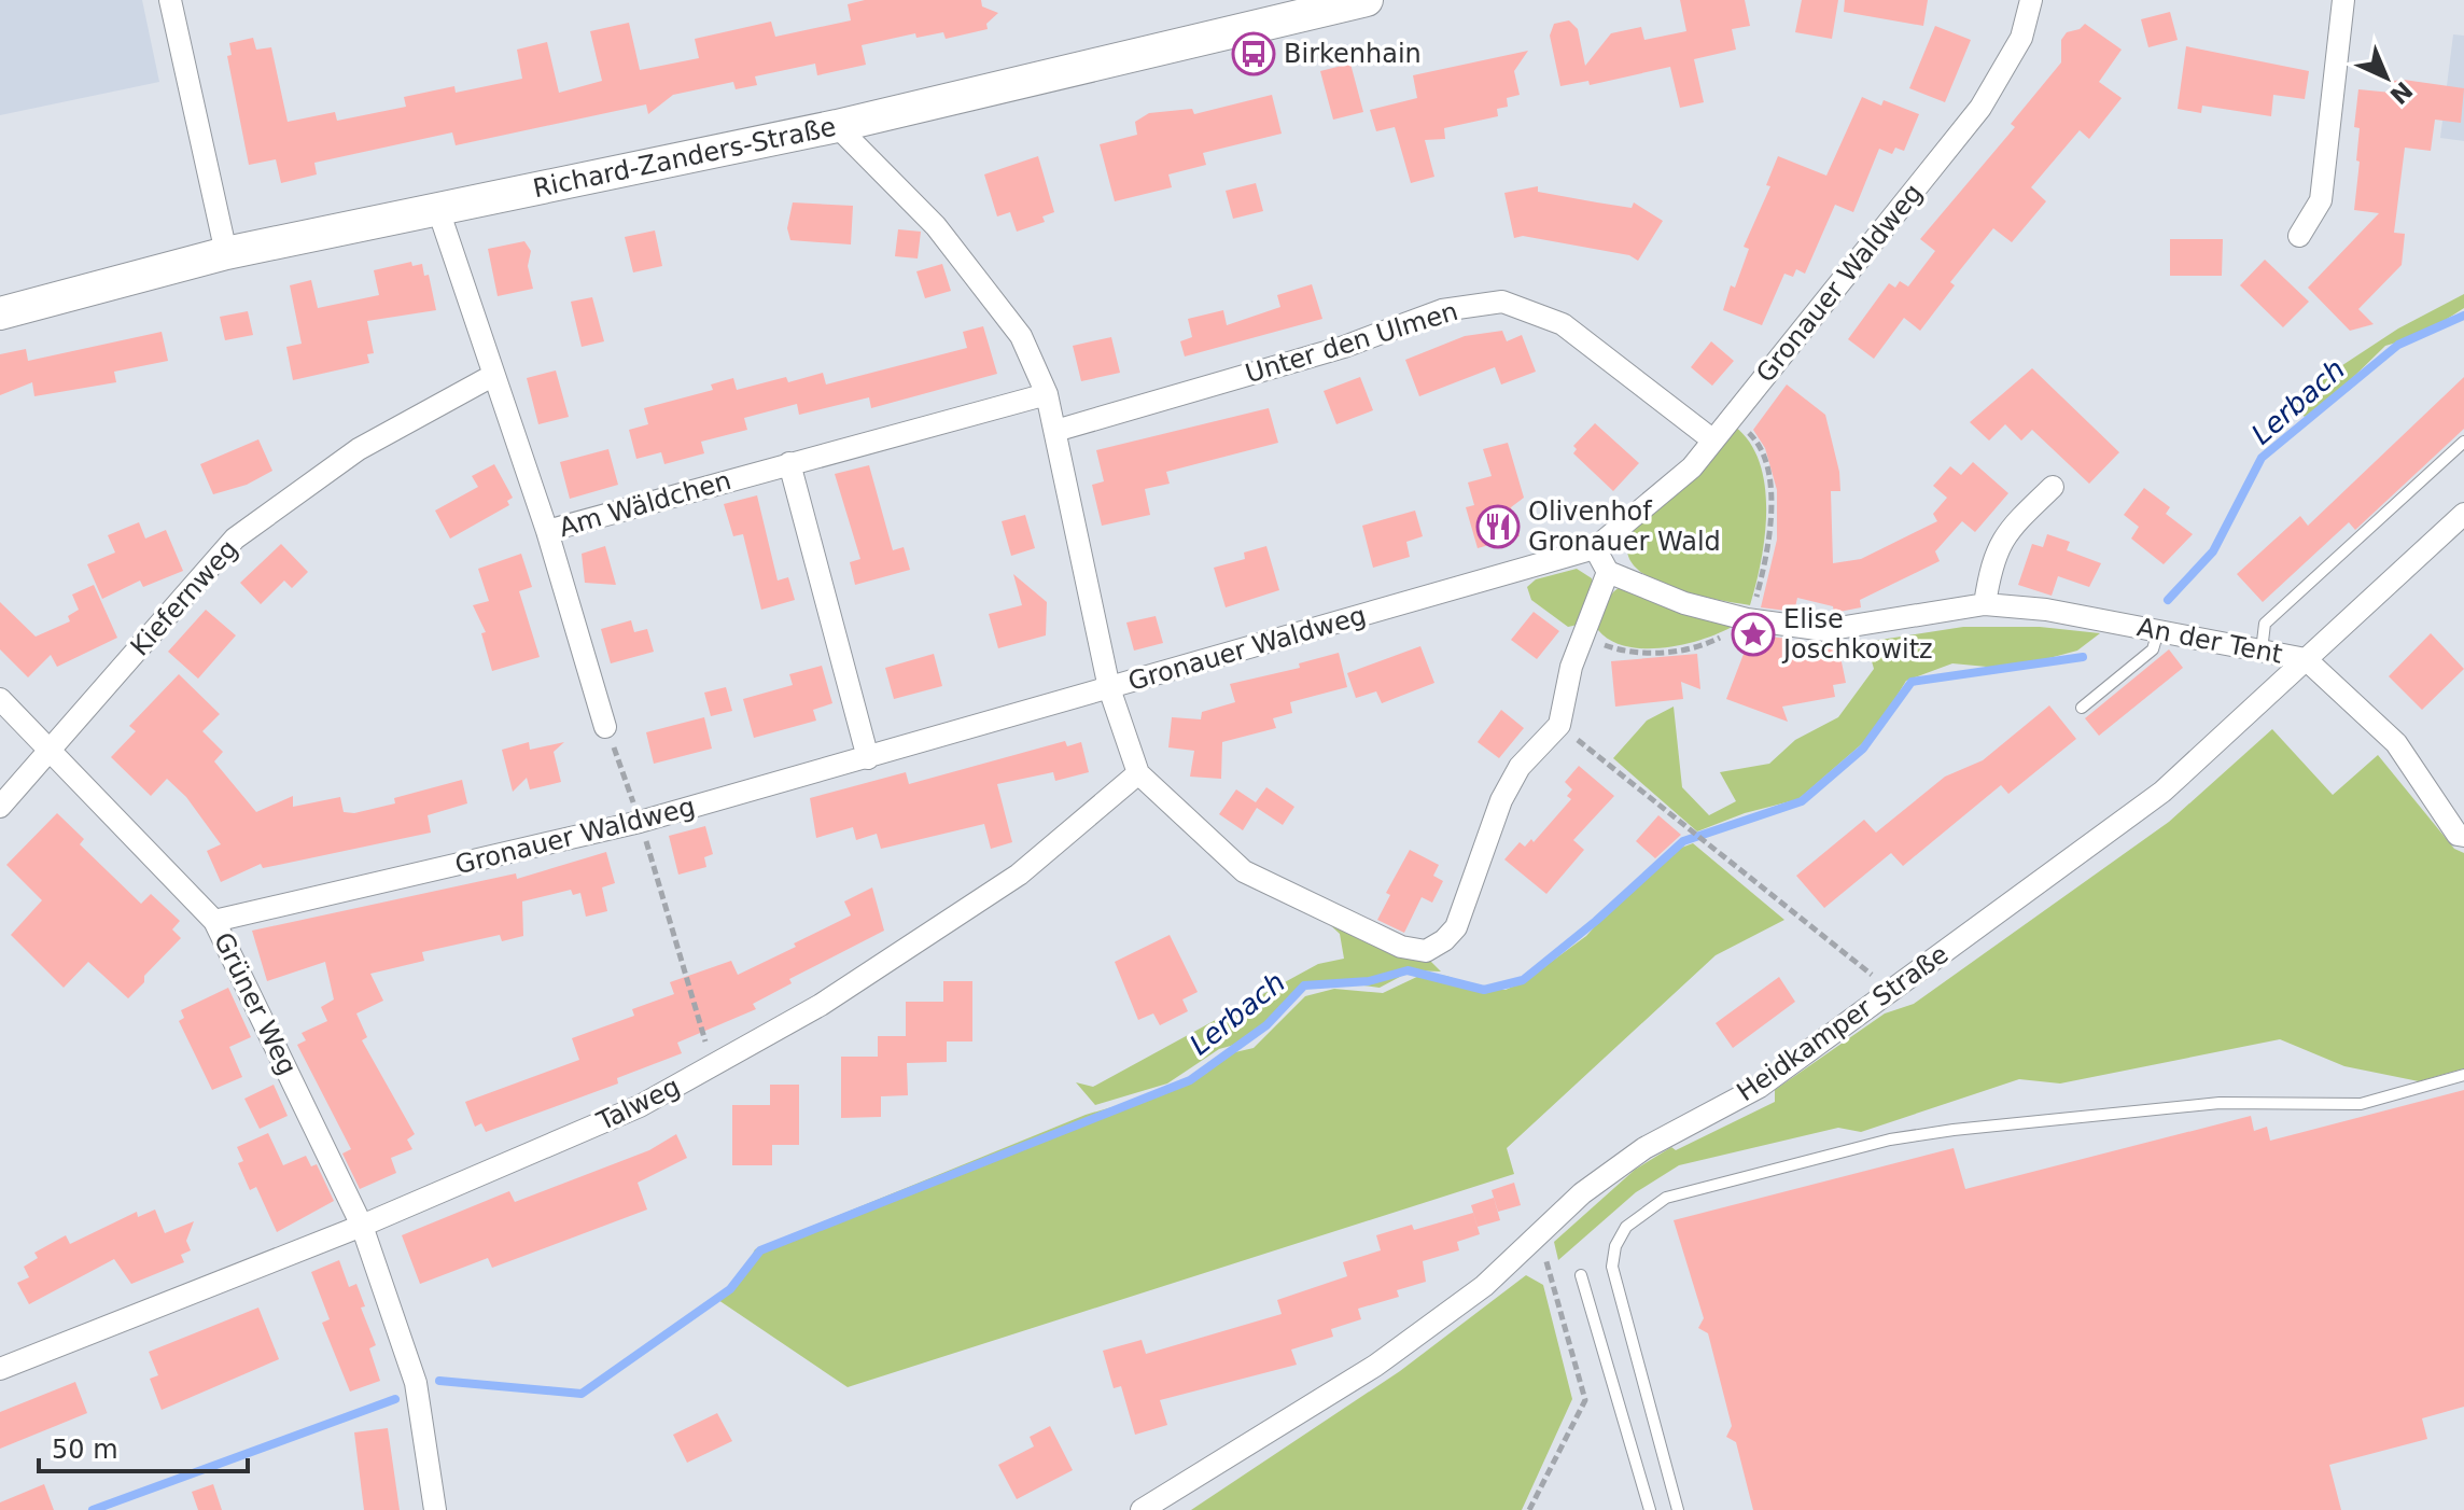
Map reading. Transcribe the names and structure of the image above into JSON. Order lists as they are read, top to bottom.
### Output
{
  "streets": {
    "street": [
      "Richard-Zanders-Straße",
      "Gronauer Waldweg",
      "Unter den Ulmen",
      "Am Wäldchen",
      "Kiefernweg",
      "An der Tent",
      "Grüner Weg",
      "Heidkamper Straße",
      "Talweg"
    ]
  },
  "crossings": [
    ["Gronauer Waldweg", "Unter den Ulmen"],
    ["Gronauer Waldweg", "Grüner Weg"],
    ["Kiefernweg", "Grüner Weg"],
    ["An der Tent", "Heidkamper Straße"],
    ["Grüner Weg", "Talweg"]
  ],
  "water": ["Lerbach"],
  "places": {
    "bus stop": ["Birkenhain"],
    "restaurant": ["Olivenhof Gronauer Wald"],
    "place": ["Elise Joschkowitz"]
  },
  "scale_bar": "50 m",
  "north": "bottom right"
}
